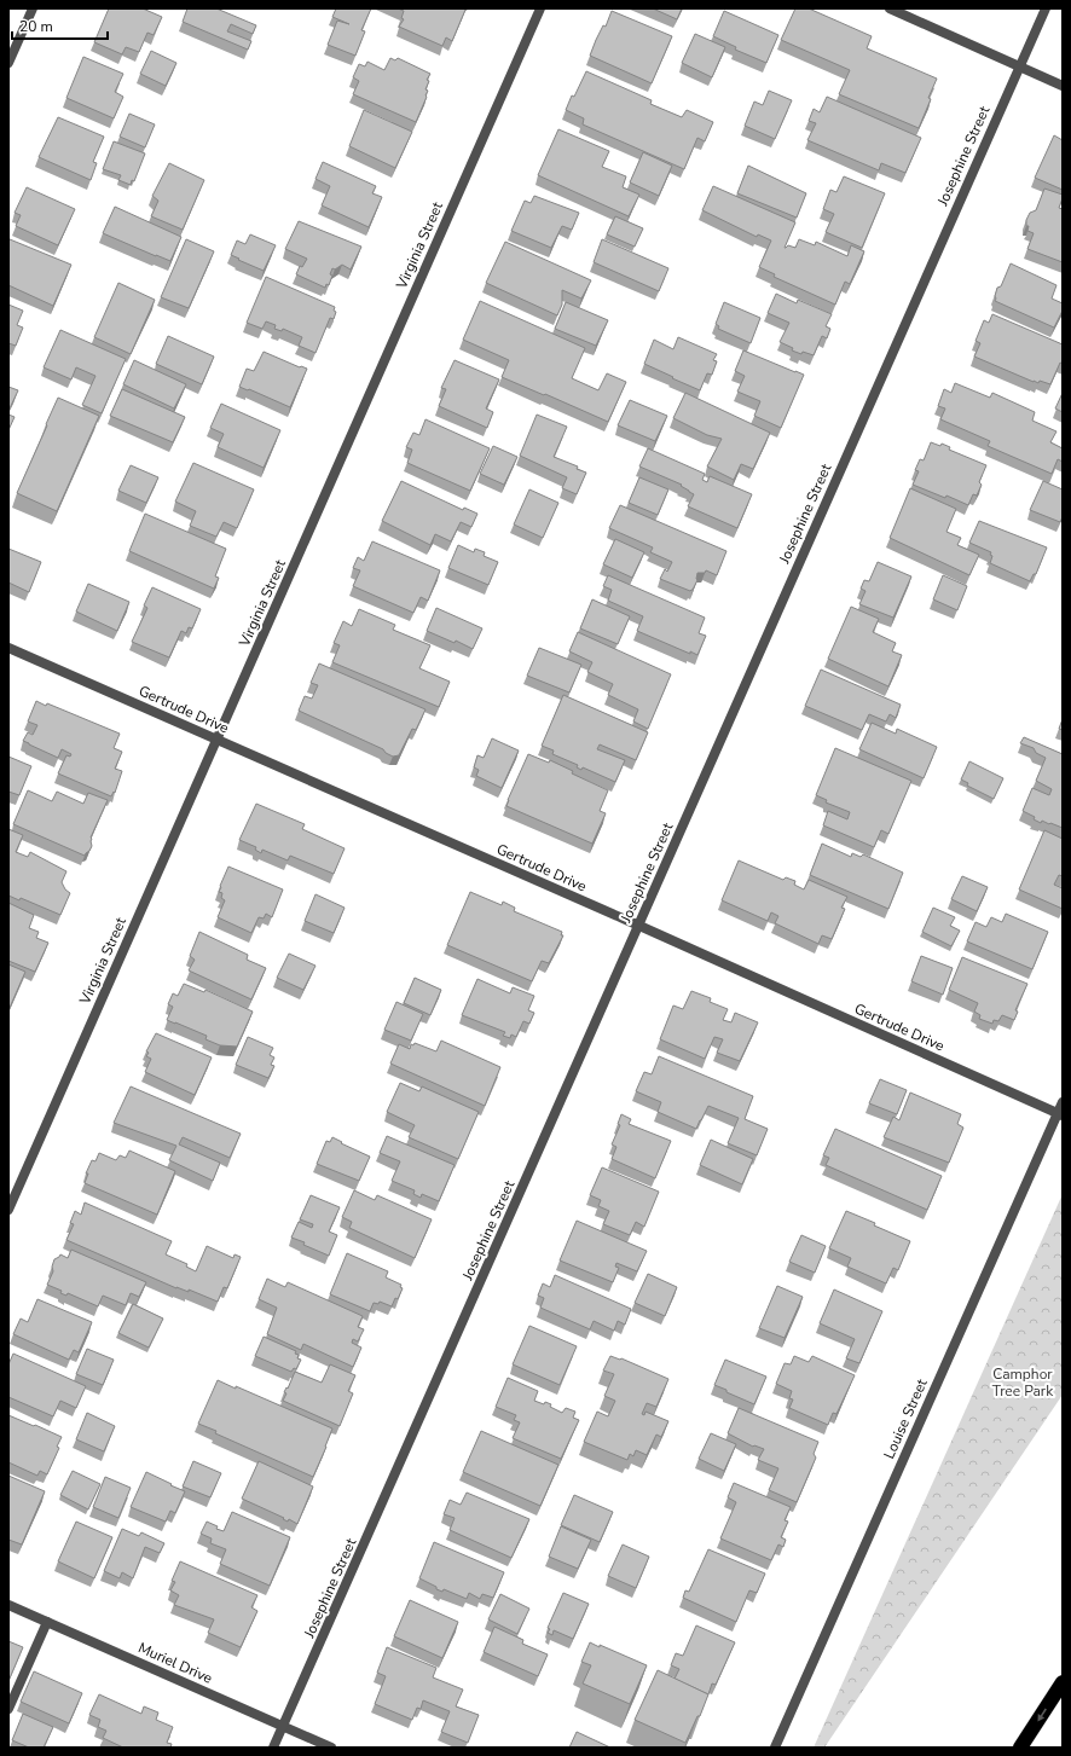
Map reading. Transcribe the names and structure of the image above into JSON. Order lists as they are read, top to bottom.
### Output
{
  "streets": {
    "street": [
      "Josephine Street",
      "Virginia Street",
      "Gertrude Drive",
      "Louise Street",
      "Muriel Drive"
    ]
  },
  "crossings": [
    ["Josephine Street", "Gertrude Drive"],
    ["Josephine Street", "Muriel Drive"],
    ["Virginia Street", "Gertrude Drive"],
    ["Gertrude Drive", "Louise Street"]
  ],
  "parks": ["Camphor Tree Park"],
  "scale_bar": "20 m"
}
